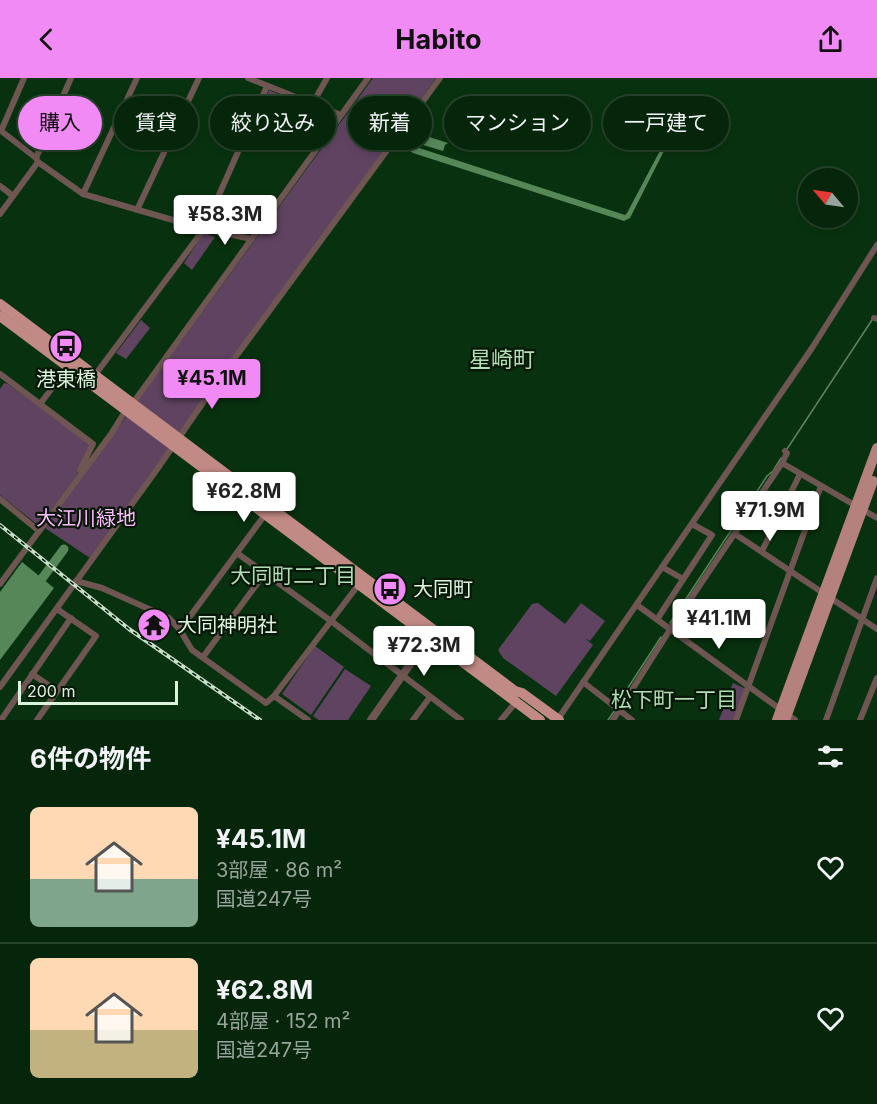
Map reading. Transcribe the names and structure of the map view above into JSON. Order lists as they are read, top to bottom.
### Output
{
  "districts": ["星崎町", "大同町二丁目", "松下町一丁目"],
  "parks": ["大江川緑地"],
  "places": {
    "bus stop": ["港東橋", "大同町"],
    "temple": ["大同神明社"]
  },
  "scale_bar": "200 m",
  "north": "top left",
  "page": {
    "header": "Habito",
    "chip": [
      "購入",
      "賃貸",
      "絞り込み",
      "新着",
      "マンション",
      "一戸建て"
    ],
    "price": [
      "¥58.3M",
      "¥45.1M",
      "¥62.8M",
      "¥71.9M",
      "¥41.1M",
      "¥72.3M"
    ],
    "scale": "200 m",
    "heading": "6件の物件",
    "list": [
      {
        "name": "¥45.1M",
        "note": "3部屋 · 86 m² · 国道247号"
      },
      {
        "name": "¥62.8M",
        "note": "4部屋 · 152 m² · 国道247号"
      }
    ]
  }
}
